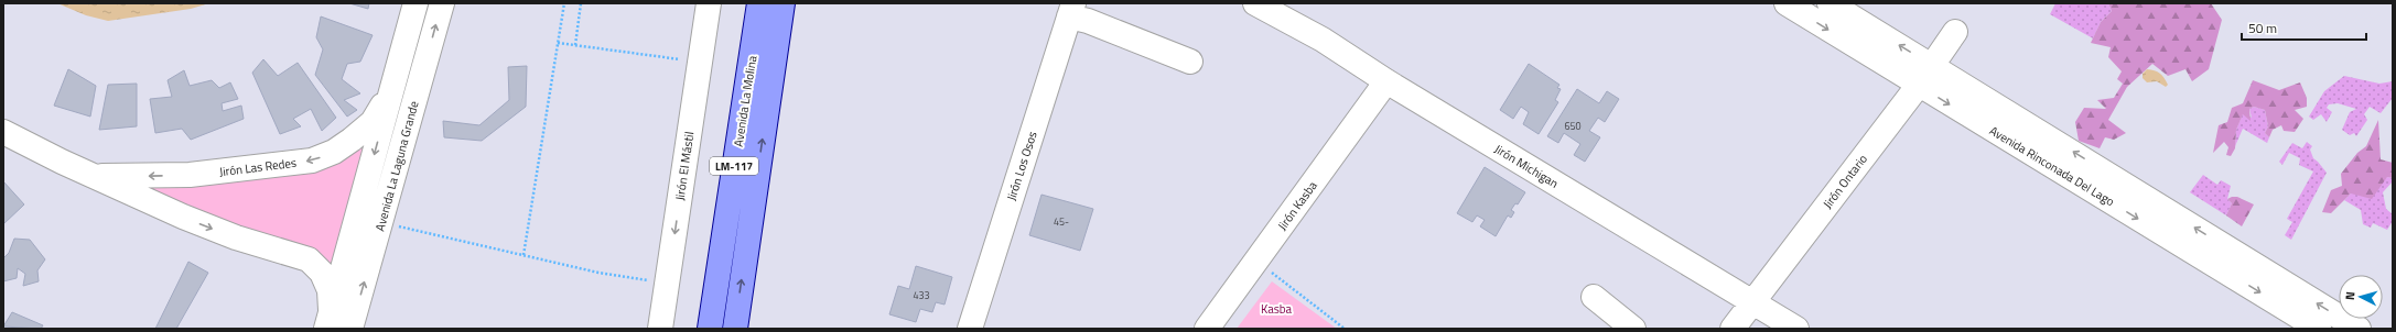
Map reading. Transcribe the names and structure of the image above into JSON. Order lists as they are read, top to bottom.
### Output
{
  "streets": {
    "main road": ["Avenida La Molina", "LM-117"],
    "street": [
      "Avenida La Laguna Grande",
      "Jirón El Mástil",
      "Jirón Los Osos",
      "Jirón Michigan",
      "Avenida Rinconada Del Lago",
      "Jirón Las Redes",
      "Jirón Ontario",
      "Jirón Kasba"
    ]
  },
  "crossings": [
    ["Avenida La Laguna Grande", "Jirón Las Redes"],
    ["Jirón Michigan", "Jirón Ontario"],
    ["Jirón Michigan", "Jirón Kasba"],
    ["Avenida Rinconada Del Lago", "Jirón Ontario"]
  ],
  "one_way": ["Jirón El Mástil"],
  "parks": ["Kasba"],
  "house_numbers": ["650", "45-", "433"],
  "scale_bar": "50 m",
  "north": "left"
}
